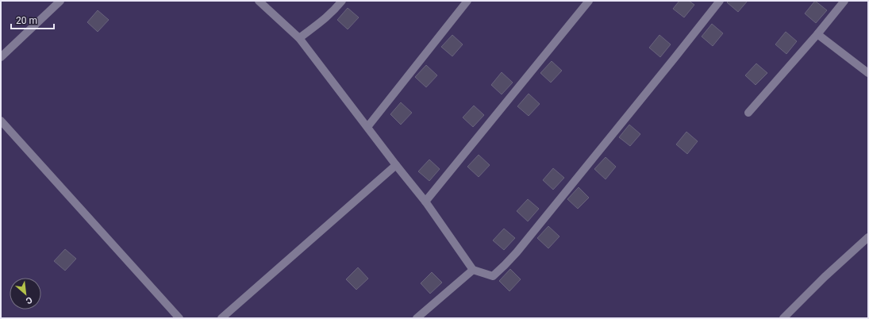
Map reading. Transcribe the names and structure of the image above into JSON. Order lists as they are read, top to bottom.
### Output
{
  "scale_bar": "20 m",
  "north": "bottom right"
}
